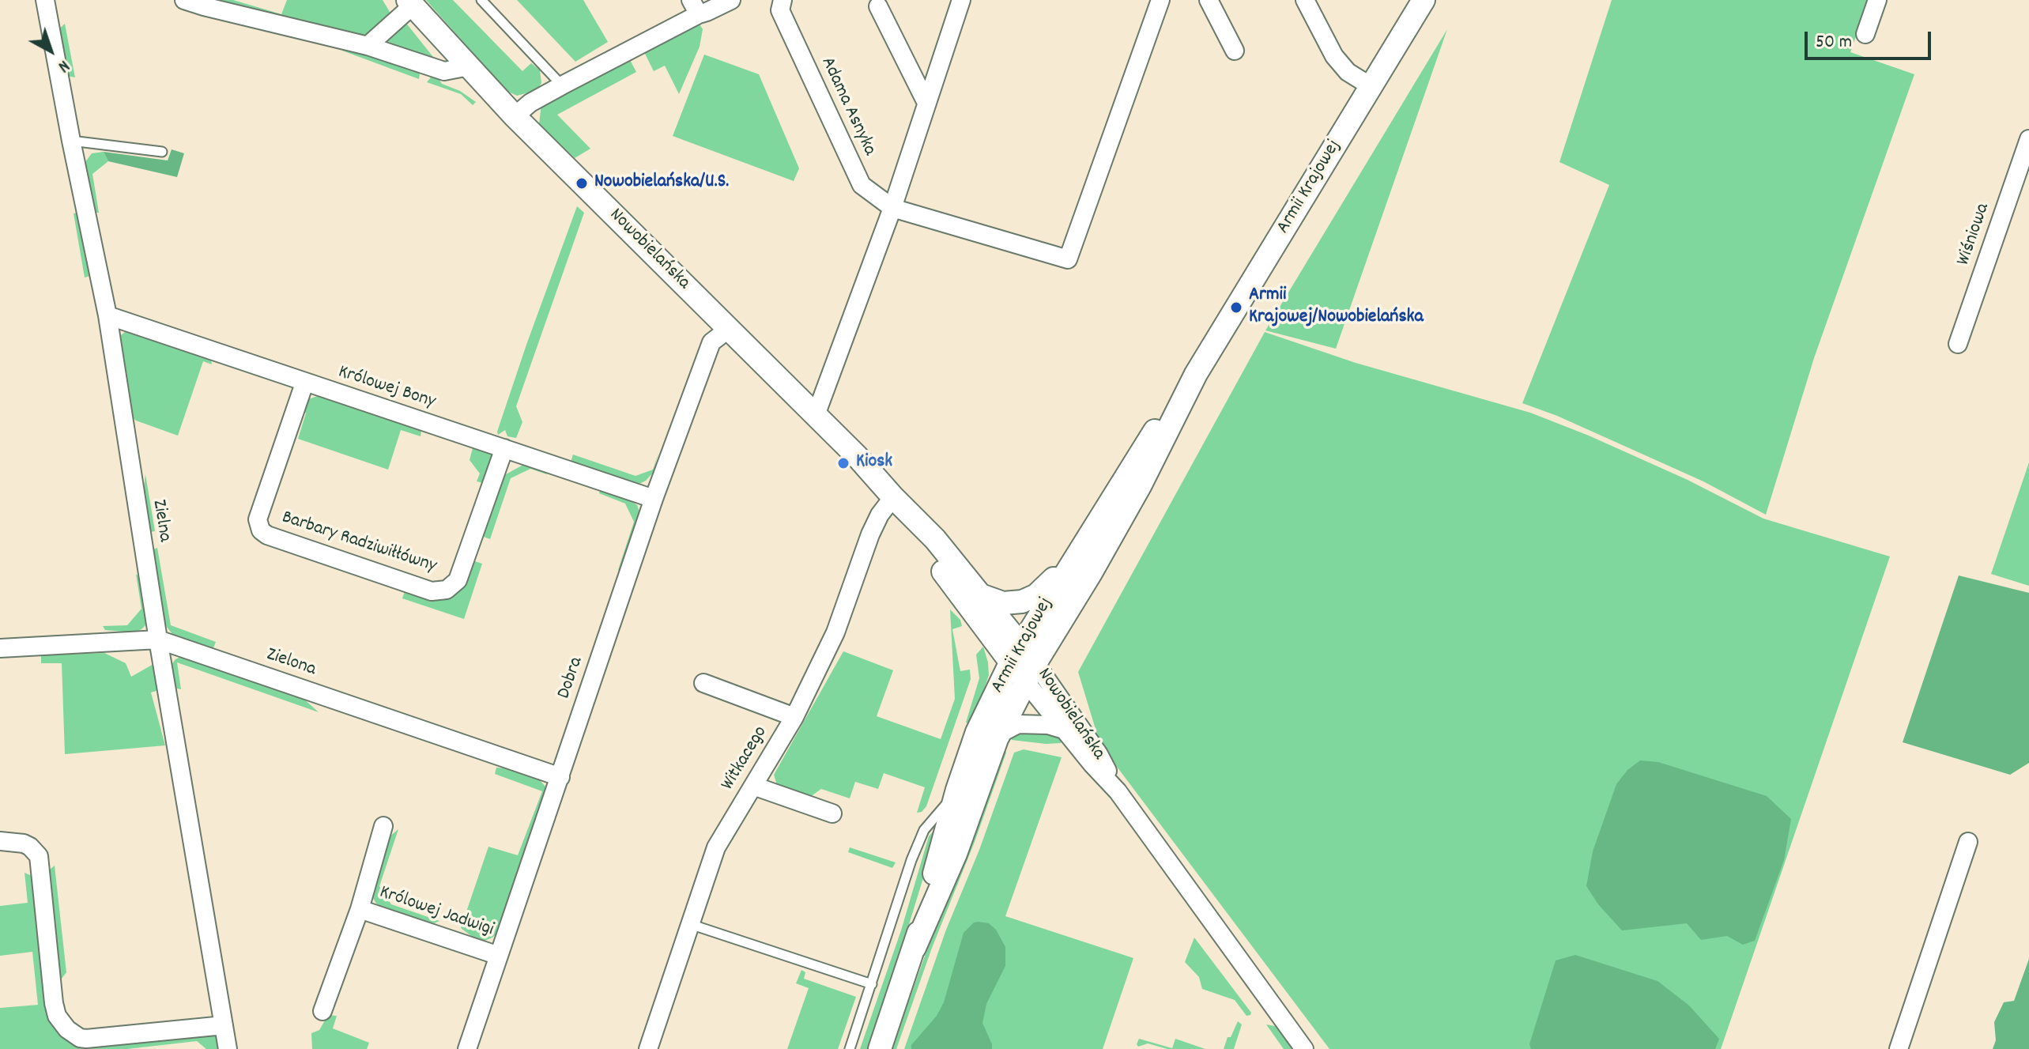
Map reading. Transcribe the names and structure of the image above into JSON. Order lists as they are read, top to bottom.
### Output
{
  "streets": {
    "street": [
      "Adama Asnyka",
      "Armii Krajowej",
      "Wiśniowa",
      "Nowobielańska",
      "Królowej Bony",
      "Zielna",
      "Barbary Radziwiłłówny",
      "Zielona",
      "Dobra",
      "Witkacego",
      "Królowej Jadwigi"
    ]
  },
  "crossings": [
    ["Armii Krajowej", "Nowobielańska"],
    ["Nowobielańska", "Dobra"],
    ["Nowobielańska", "Witkacego"],
    ["Królowej Bony", "Zielna"],
    ["Królowej Bony", "Barbary Radziwiłłówny"],
    ["Królowej Bony", "Dobra"],
    ["Zielna", "Zielona"],
    ["Zielona", "Dobra"],
    ["Dobra", "Królowej Jadwigi"]
  ],
  "places": ["Nowobielańska/U.S.", "Armii Krajowej/Nowobielańska", "Kiosk"],
  "scale_bar": "50 m",
  "north": "bottom right"
}
